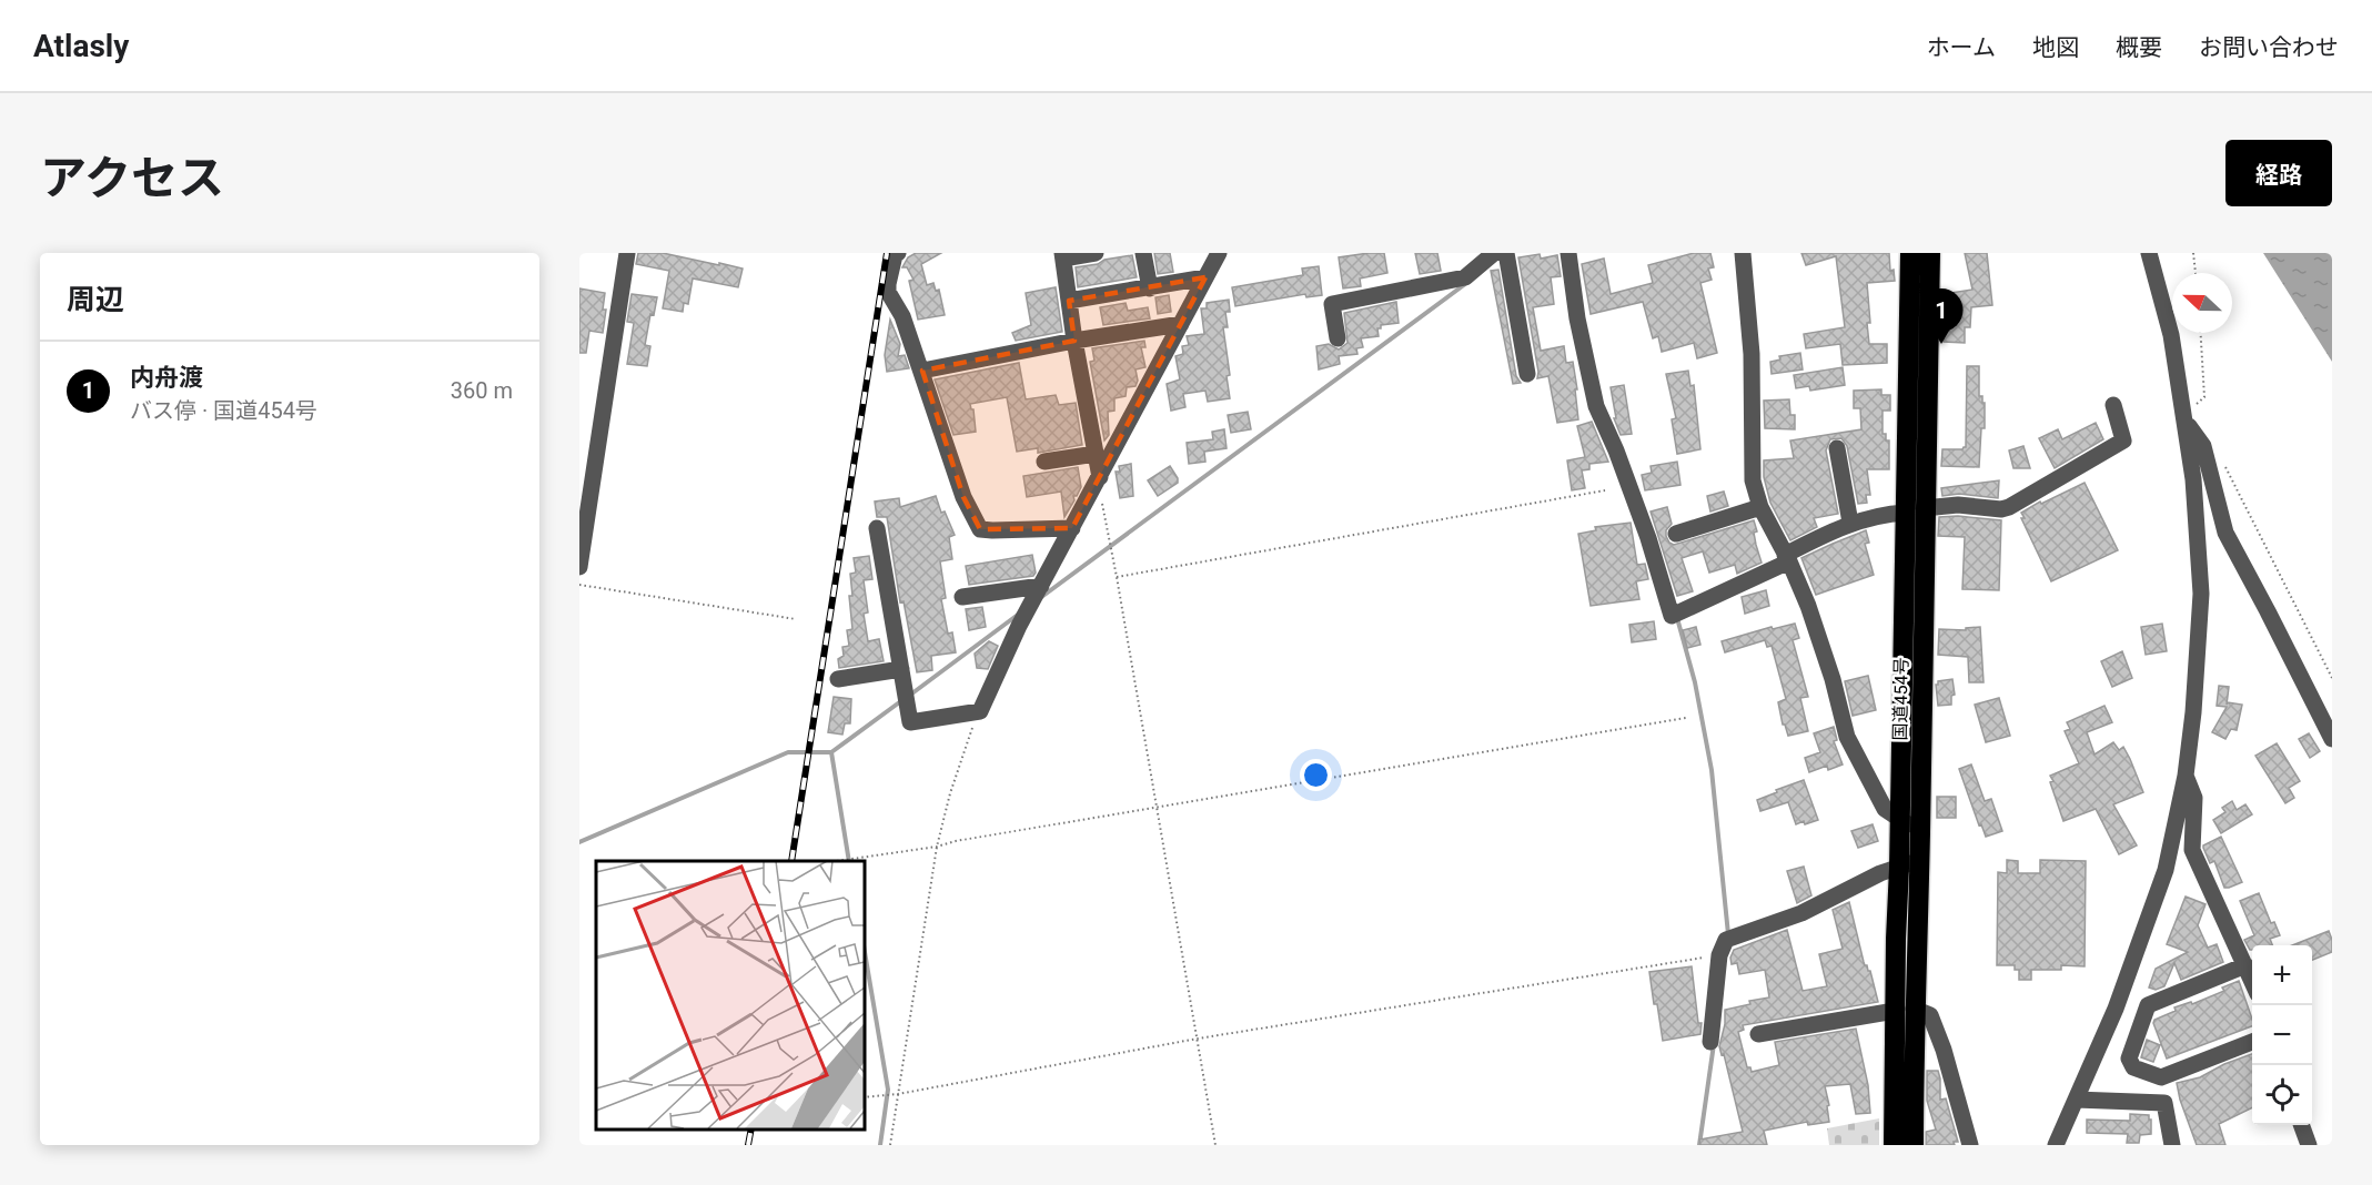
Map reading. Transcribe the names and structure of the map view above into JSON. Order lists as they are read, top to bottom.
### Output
{
  "streets": {
    "highway": ["国道454号"]
  },
  "north": "left",
  "page": {
    "header": "Atlasly",
    "nav": [
      "ホーム",
      "地図",
      "概要",
      "お問い合わせ"
    ],
    "title": "アクセス",
    "buttons": "経路",
    "heading": "周辺",
    "pins": "1",
    "list": [
      {
        "mark": "1",
        "name": "内舟渡",
        "note": "バス停 · 国道454号",
        "value": "360 m"
      }
    ],
    "map_buttons": ["+", "−"]
  }
}
